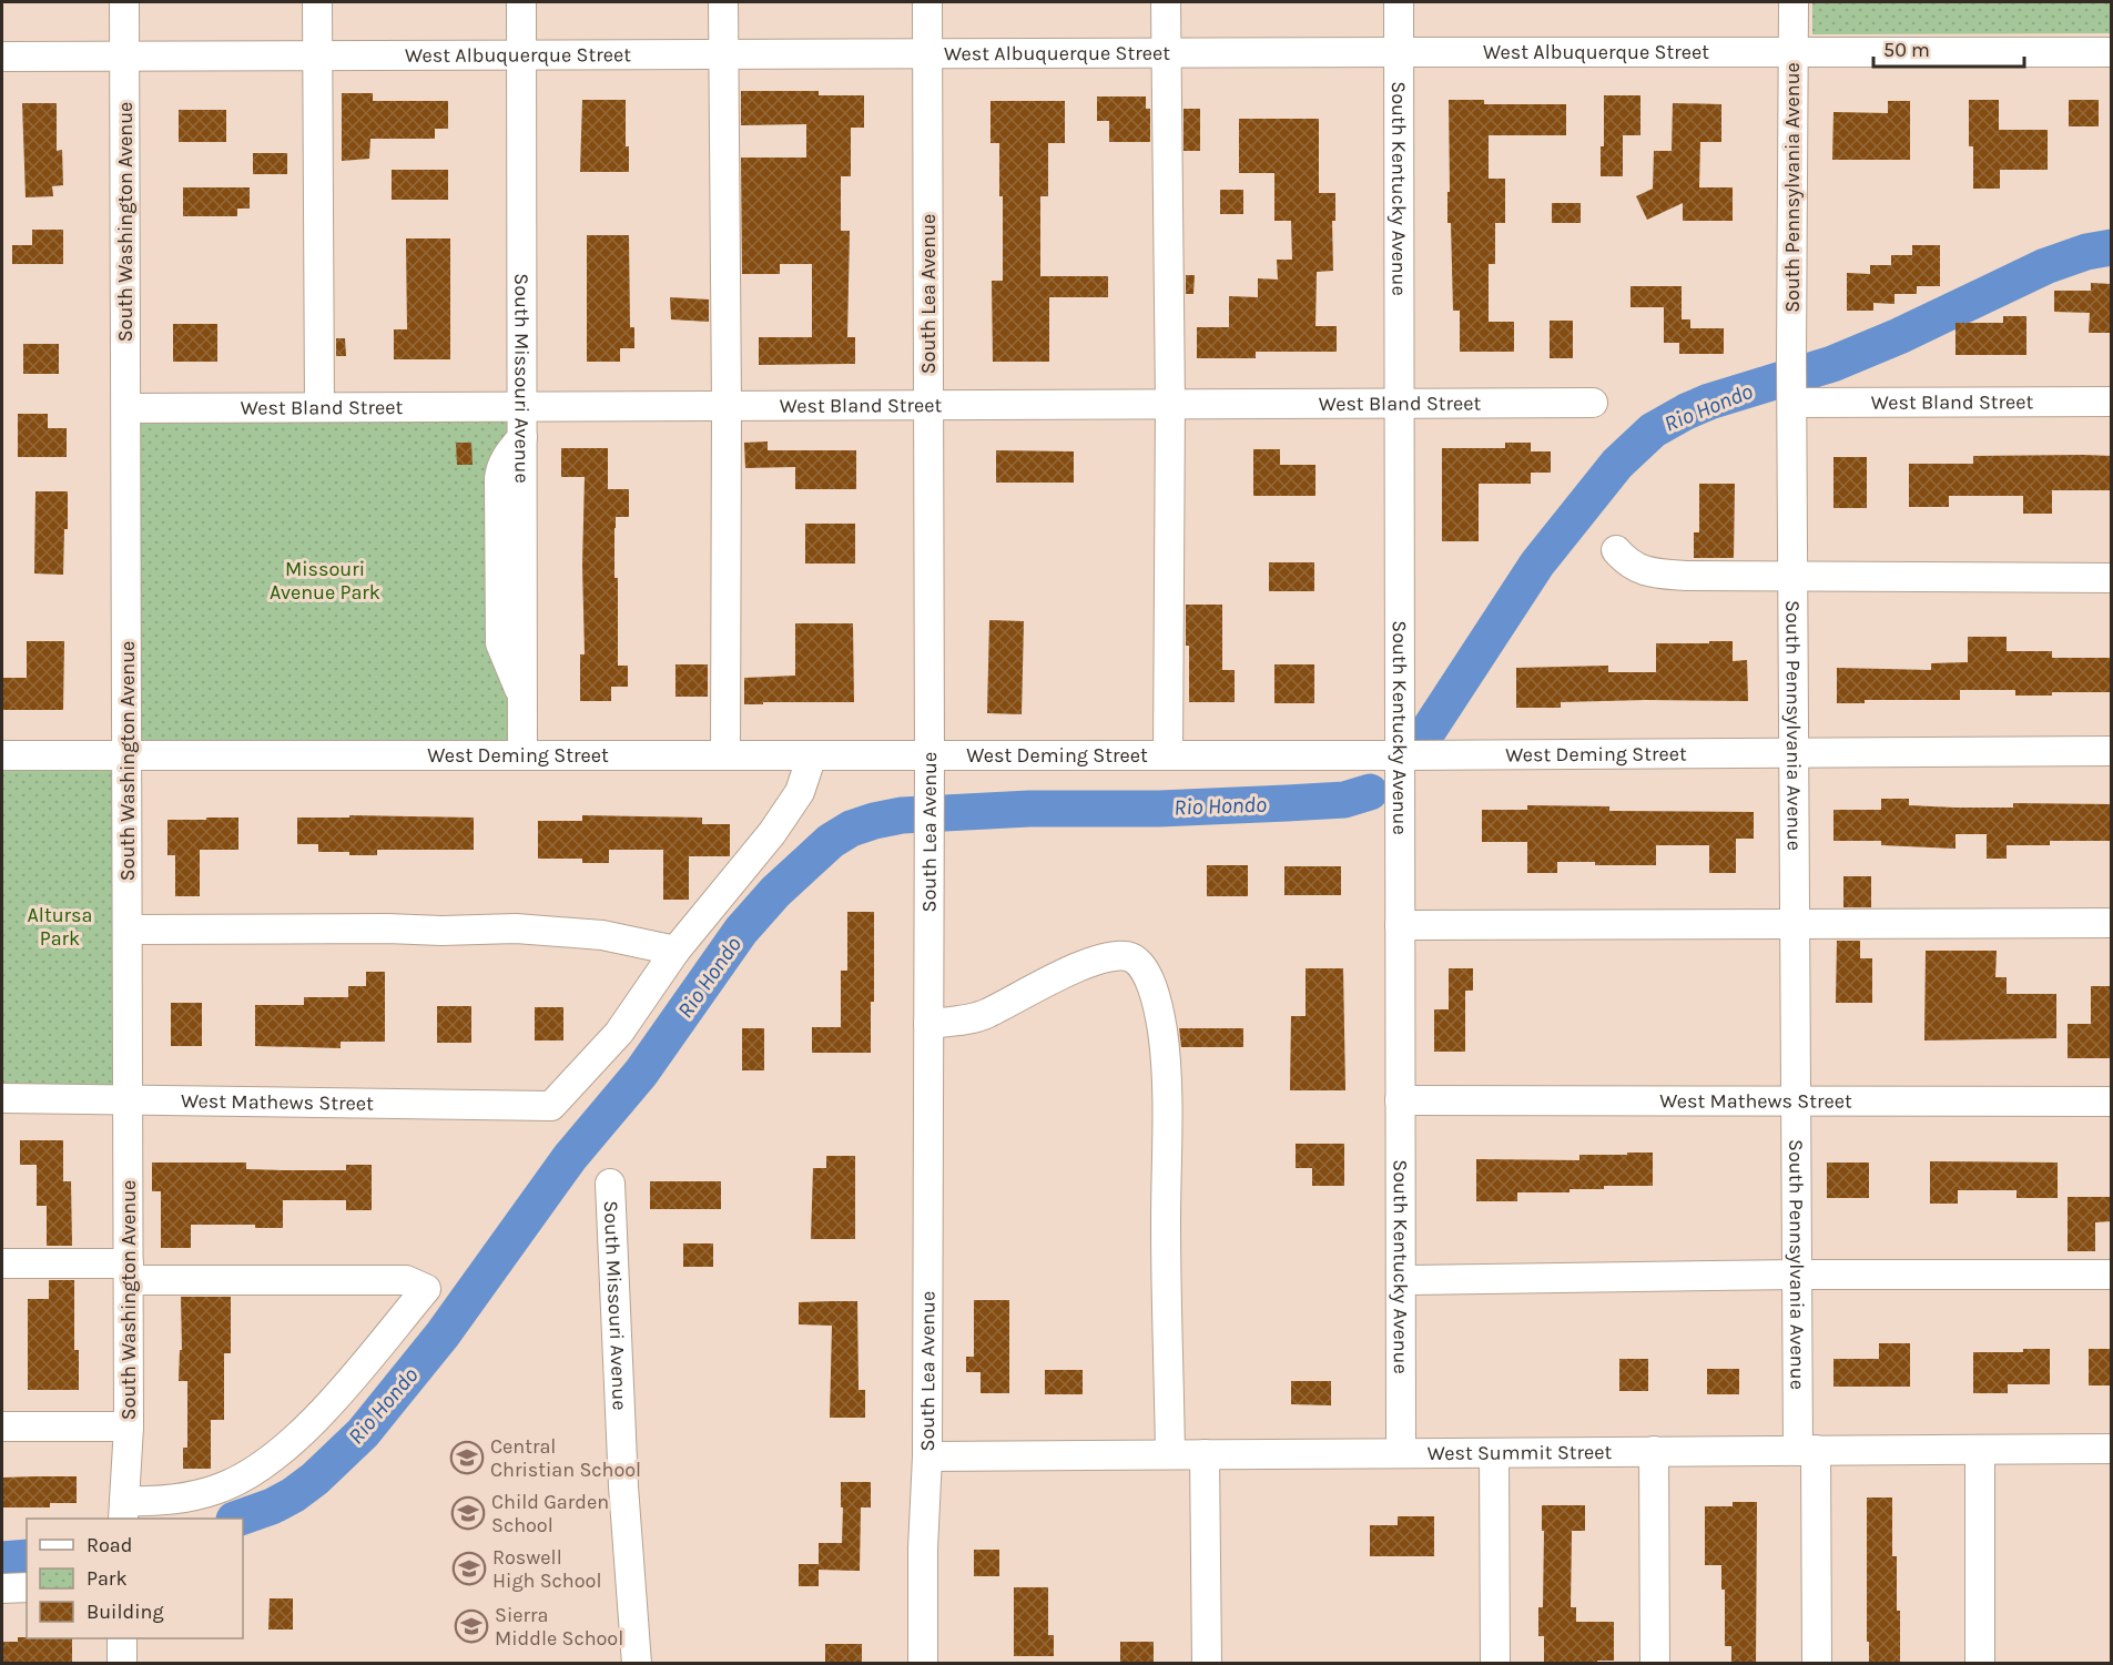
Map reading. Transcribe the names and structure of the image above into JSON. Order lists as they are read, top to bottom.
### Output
{
  "streets": {
    "street": [
      "West Albuquerque Street",
      "South Pennsylvania Avenue",
      "South Kentucky Avenue",
      "South Washington Avenue",
      "South Lea Avenue",
      "South Missouri Avenue",
      "West Bland Street",
      "West Deming Street",
      "West Mathews Street",
      "West Summit Street"
    ]
  },
  "crossings": [
    ["West Albuquerque Street", "South Pennsylvania Avenue"],
    ["West Albuquerque Street", "South Kentucky Avenue"],
    ["West Albuquerque Street", "South Washington Avenue"],
    ["West Albuquerque Street", "South Lea Avenue"],
    ["West Albuquerque Street", "South Missouri Avenue"],
    ["South Pennsylvania Avenue", "West Bland Street"],
    ["South Pennsylvania Avenue", "West Deming Street"],
    ["South Pennsylvania Avenue", "West Mathews Street"],
    ["South Pennsylvania Avenue", "West Summit Street"],
    ["South Kentucky Avenue", "West Bland Street"],
    ["South Kentucky Avenue", "West Deming Street"],
    ["South Kentucky Avenue", "West Mathews Street"],
    ["South Kentucky Avenue", "West Summit Street"],
    ["South Washington Avenue", "West Bland Street"],
    ["South Washington Avenue", "West Deming Street"],
    ["South Washington Avenue", "West Mathews Street"],
    ["South Lea Avenue", "West Bland Street"],
    ["South Lea Avenue", "West Deming Street"],
    ["South Lea Avenue", "West Summit Street"],
    ["South Missouri Avenue", "West Bland Street"],
    ["South Missouri Avenue", "West Deming Street"]
  ],
  "water": ["Rio Hondo"],
  "parks": ["Missouri Avenue Park", "Altursa Park"],
  "places": {
    "school or university": [
      "Central Christian School",
      "Child Garden School",
      "Roswell High School",
      "Sierra Middle School"
    ]
  },
  "legend": ["Road", "Park", "Building"],
  "scale_bar": "50 m"
}
